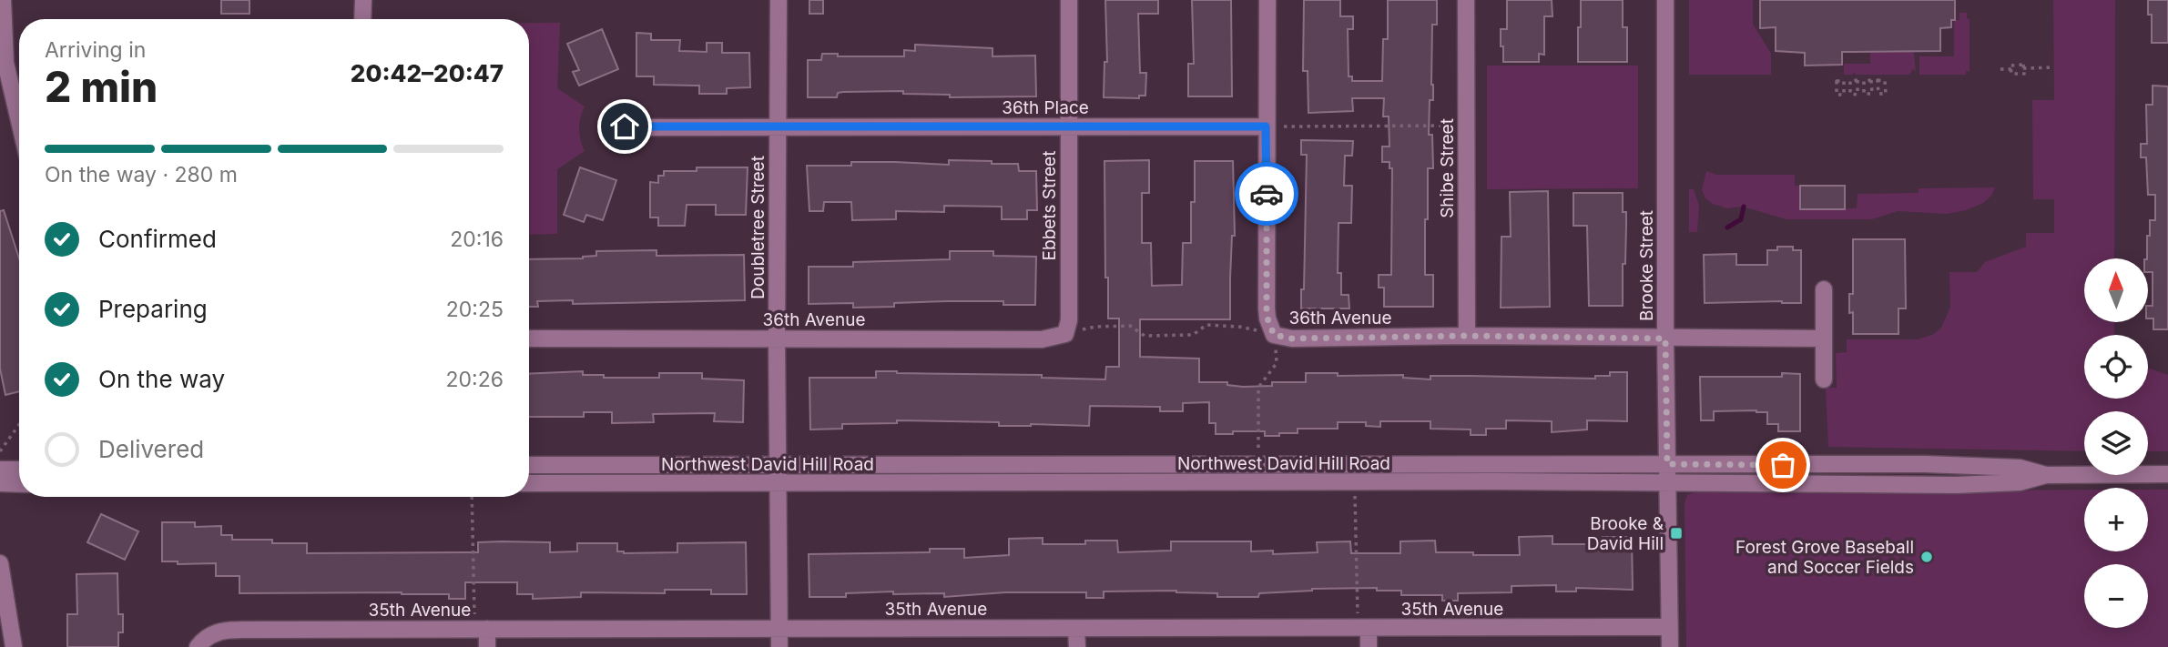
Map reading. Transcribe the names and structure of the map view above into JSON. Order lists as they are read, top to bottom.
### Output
{
  "streets": {
    "street": [
      "36th Place",
      "Shibe Street",
      "Ebbets Street",
      "Doubletree Street",
      "Brooke Street",
      "36th Avenue",
      "Northwest David Hill Road",
      "35th Avenue"
    ]
  },
  "crossings": [
    ["36th Place", "Ebbets Street"],
    ["36th Place", "Doubletree Street"],
    ["Shibe Street", "36th Avenue"],
    ["Ebbets Street", "36th Avenue"],
    ["Doubletree Street", "36th Avenue"],
    ["Doubletree Street", "Northwest David Hill Road"],
    ["Doubletree Street", "35th Avenue"],
    ["Brooke Street", "36th Avenue"],
    ["Brooke Street", "Northwest David Hill Road"],
    ["Brooke Street", "35th Avenue"]
  ],
  "places": {
    "transit": ["Brooke & David Hill"],
    "other": ["Forest Grove Baseball and Soccer Fields"]
  },
  "north": "top",
  "page": {
    "heading": ["2 min", "Arriving in", "20:42–20:47"],
    "bar": "On the way · 280 m",
    "list": [
      ["Confirmed", "20:16"],
      ["Preparing", "20:25"],
      ["On the way", "20:26"],
      "Delivered"
    ],
    "map_buttons": ["+", "−"]
  }
}
